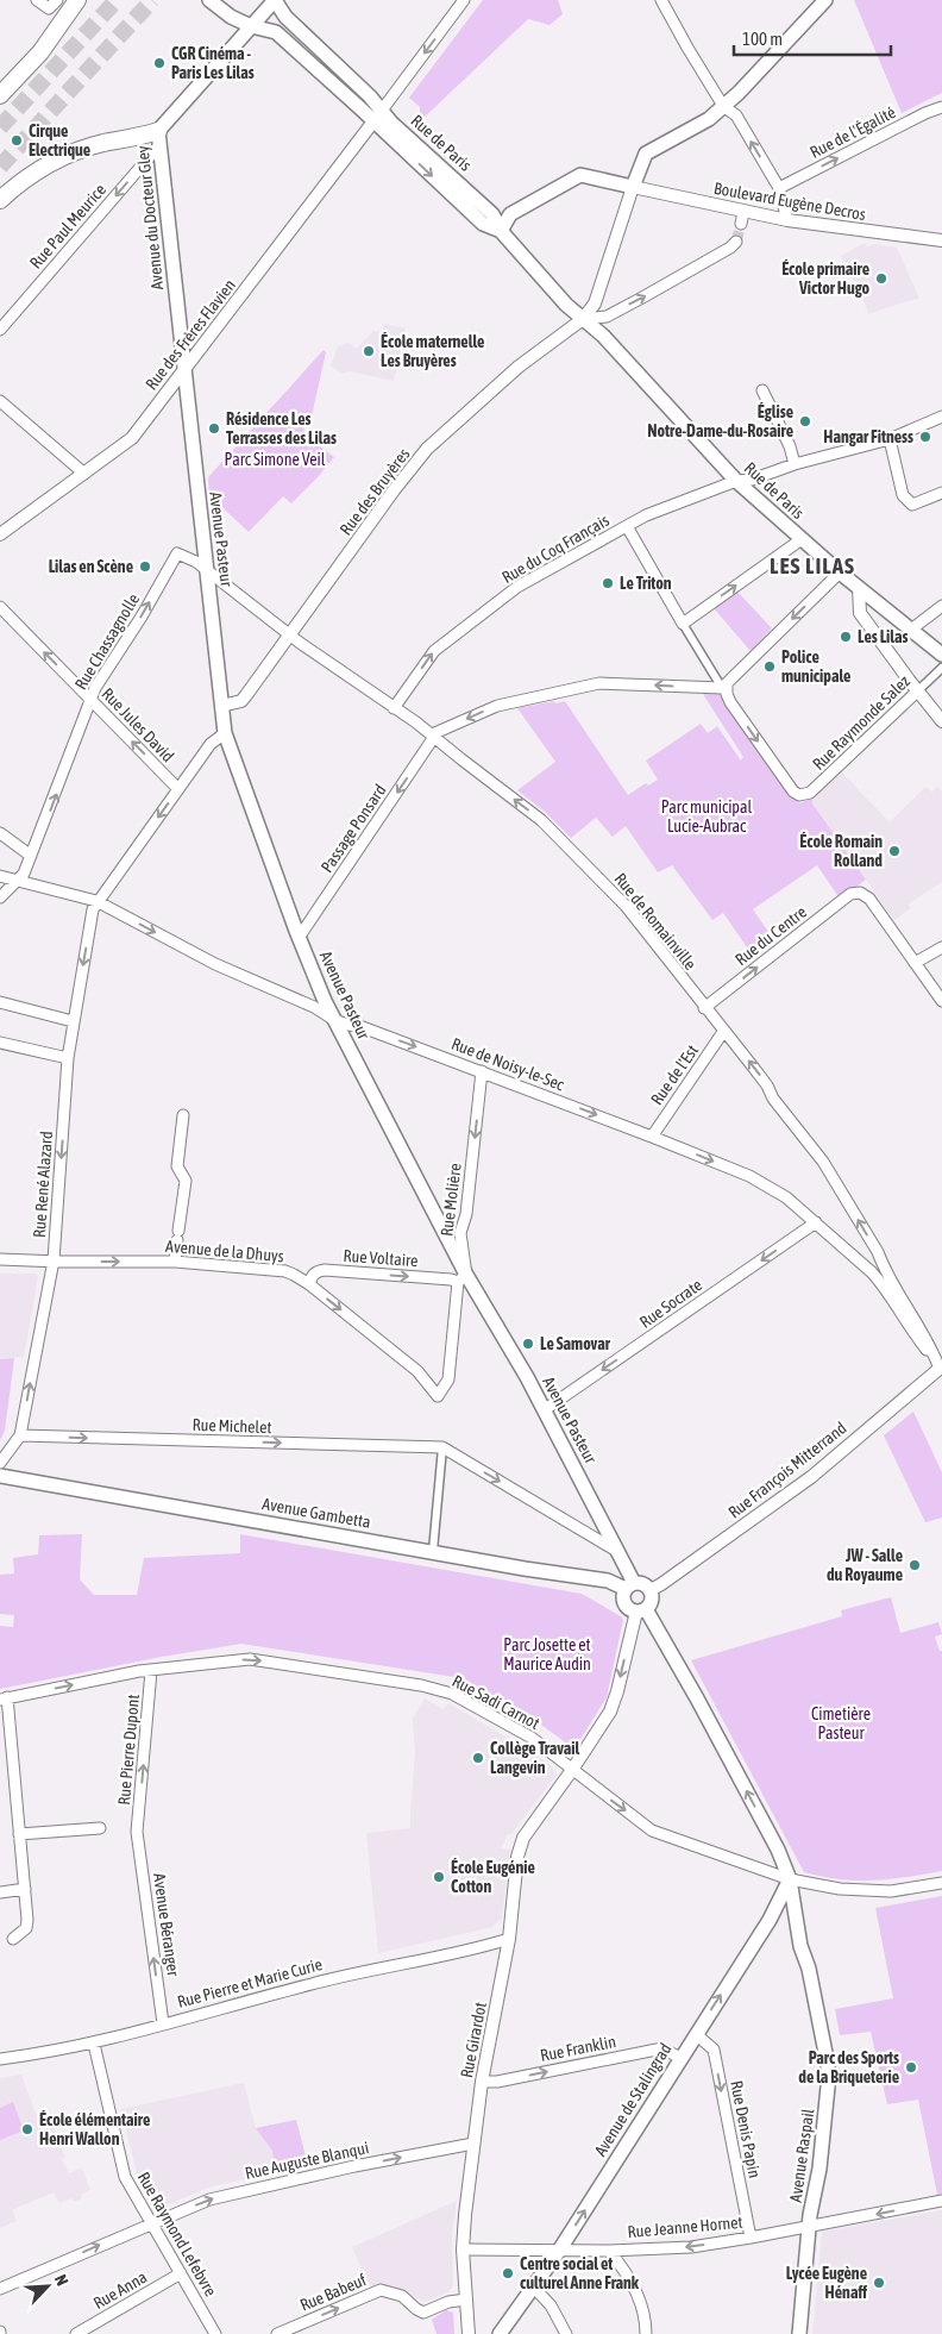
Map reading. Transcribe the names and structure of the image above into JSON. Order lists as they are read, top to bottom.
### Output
{
  "streets": {
    "main road": [
      "Rue de Paris",
      "Avenue du Docteur Gley",
      "Avenue Pasteur",
      "Avenue Gambetta",
      "Avenue de Stalingrad",
      "Avenue Raspail"
    ],
    "street": [
      "Rue de l'Égalité",
      "Boulevard Eugène Decros",
      "Rue Paul Meurice",
      "Rue des Frères Flavien",
      "Rue des Bruyères",
      "Rue du Coq Français",
      "Rue Chassagnolle",
      "Rue Raymonde Salez",
      "Rue Jules David",
      "Passage Ponsard",
      "Rue de Romainville",
      "Rue du Centre",
      "Rue de Noisy-le-Sec",
      "Rue de l'Est",
      "Rue René Alazard",
      "Rue Molière",
      "Avenue de la Dhuys",
      "Rue Voltaire",
      "Rue Socrate",
      "Rue Michelet",
      "Rue François Mitterrand",
      "Rue Sadi Carnot",
      "Rue Pierre Dupont",
      "Avenue Béranger",
      "Rue Pierre et Marie Curie",
      "Rue Girardot",
      "Rue Franklin",
      "Rue Denis Papin",
      "Rue Auguste Blanqui",
      "Rue Jeanne Hornet",
      "Rue Raymond Lefebvre",
      "Rue Anna",
      "Rue Babeuf"
    ]
  },
  "crossings": [
    ["Rue de Paris", "Avenue du Docteur Gley"],
    ["Rue de Paris", "Rue des Frères Flavien"],
    ["Rue de Paris", "Rue des Bruyères"],
    ["Rue de Paris", "Rue du Coq Français"],
    ["Avenue du Docteur Gley", "Rue Paul Meurice"],
    ["Avenue du Docteur Gley", "Rue des Frères Flavien"],
    ["Avenue du Docteur Gley", "Avenue Pasteur"],
    ["Rue des Frères Flavien", "Avenue Pasteur"],
    ["Rue des Bruyères", "Avenue Pasteur"],
    ["Rue des Bruyères", "Rue de Romainville"],
    ["Avenue Pasteur", "Rue Chassagnolle"],
    ["Avenue Pasteur", "Passage Ponsard"],
    ["Avenue Pasteur", "Rue de Romainville"],
    ["Avenue Pasteur", "Rue de Noisy-le-Sec"],
    ["Avenue Pasteur", "Rue Molière"],
    ["Avenue Pasteur", "Rue Voltaire"],
    ["Avenue Pasteur", "Rue Socrate"],
    ["Avenue Pasteur", "Rue François Mitterrand"],
    ["Avenue Pasteur", "Avenue Gambetta"],
    ["Rue du Coq Français", "Rue de Romainville"],
    ["Rue Chassagnolle", "Rue Jules David"],
    ["Rue Chassagnolle", "Rue de Romainville"],
    ["Rue Chassagnolle", "Rue de Noisy-le-Sec"],
    ["Passage Ponsard", "Rue de Romainville"],
    ["Rue de Romainville", "Rue du Centre"],
    ["Rue de Romainville", "Rue de Noisy-le-Sec"],
    ["Rue de Romainville", "Rue de l'Est"],
    ["Rue de Romainville", "Rue François Mitterrand"],
    ["Rue de Noisy-le-Sec", "Rue de l'Est"],
    ["Rue de Noisy-le-Sec", "Rue René Alazard"],
    ["Rue de Noisy-le-Sec", "Rue Molière"],
    ["Rue de Noisy-le-Sec", "Rue Socrate"],
    ["Rue de Noisy-le-Sec", "Rue François Mitterrand"],
    ["Rue René Alazard", "Avenue de la Dhuys"],
    ["Rue René Alazard", "Rue Michelet"],
    ["Rue Molière", "Avenue de la Dhuys"],
    ["Rue Molière", "Rue Voltaire"],
    ["Avenue de la Dhuys", "Rue Voltaire"],
    ["Rue François Mitterrand", "Avenue Gambetta"],
    ["Rue Sadi Carnot", "Rue Pierre Dupont"],
    ["Rue Sadi Carnot", "Rue Girardot"],
    ["Rue Sadi Carnot", "Avenue de Stalingrad"],
    ["Rue Sadi Carnot", "Avenue Raspail"],
    ["Rue Pierre Dupont", "Avenue Béranger"],
    ["Avenue Béranger", "Rue Pierre et Marie Curie"],
    ["Rue Pierre et Marie Curie", "Rue Girardot"],
    ["Rue Pierre et Marie Curie", "Rue Raymond Lefebvre"],
    ["Rue Girardot", "Rue Franklin"],
    ["Rue Girardot", "Rue Auguste Blanqui"],
    ["Rue Girardot", "Rue Jeanne Hornet"],
    ["Rue Girardot", "Rue Babeuf"],
    ["Rue Franklin", "Avenue de Stalingrad"],
    ["Avenue de Stalingrad", "Rue Denis Papin"],
    ["Avenue de Stalingrad", "Avenue Raspail"],
    ["Avenue de Stalingrad", "Rue Jeanne Hornet"],
    ["Rue Denis Papin", "Rue Jeanne Hornet"],
    ["Avenue Raspail", "Rue Jeanne Hornet"],
    ["Rue Auguste Blanqui", "Rue Raymond Lefebvre"],
    ["Rue Raymond Lefebvre", "Rue Anna"]
  ],
  "one_way": [
    "Rue de l'Égalité",
    "Rue Paul Meurice",
    "Rue du Coq Français",
    "Rue Chassagnolle",
    "Rue Jules David",
    "Passage Ponsard",
    "Rue de Romainville",
    "Rue de Noisy-le-Sec",
    "Rue Molière",
    "Avenue de la Dhuys",
    "Rue Voltaire",
    "Rue Socrate",
    "Rue Michelet",
    "Rue Sadi Carnot",
    "Rue Pierre Dupont",
    "Avenue Béranger",
    "Rue Franklin",
    "Avenue de Stalingrad",
    "Rue Denis Papin",
    "Rue Auguste Blanqui",
    "Rue Jeanne Hornet",
    "Rue Babeuf"
  ],
  "districts": ["LES LILAS"],
  "parks": [
    "Parc Simone Veil",
    "Parc municipal Lucie-Aubrac",
    "Parc Josette et Maurice Audin",
    "Cimetière Pasteur"
  ],
  "places": [
    "CGR Cinéma - Paris Les Lilas",
    "Cirque Electrique",
    "École primaire Victor Hugo",
    "École maternelle Les Bruyères",
    "Église Notre-Dame-du-Rosaire",
    "Résidence Les Terrasses des Lilas",
    "Hangar Fitness",
    "Lilas en Scène",
    "Le Triton",
    "Les Lilas",
    "Police municipale",
    "École Romain Rolland",
    "Le Samovar",
    "JW - Salle du Royaume",
    "Collège Travail Langevin",
    "École Eugénie Cotton",
    "Parc des Sports de la Briqueterie",
    "École élémentaire Henri Wallon",
    "Centre social et culturel Anne Frank",
    "Lycée Eugène Hénaff"
  ],
  "scale_bar": "100 m",
  "north": "top right"
}
